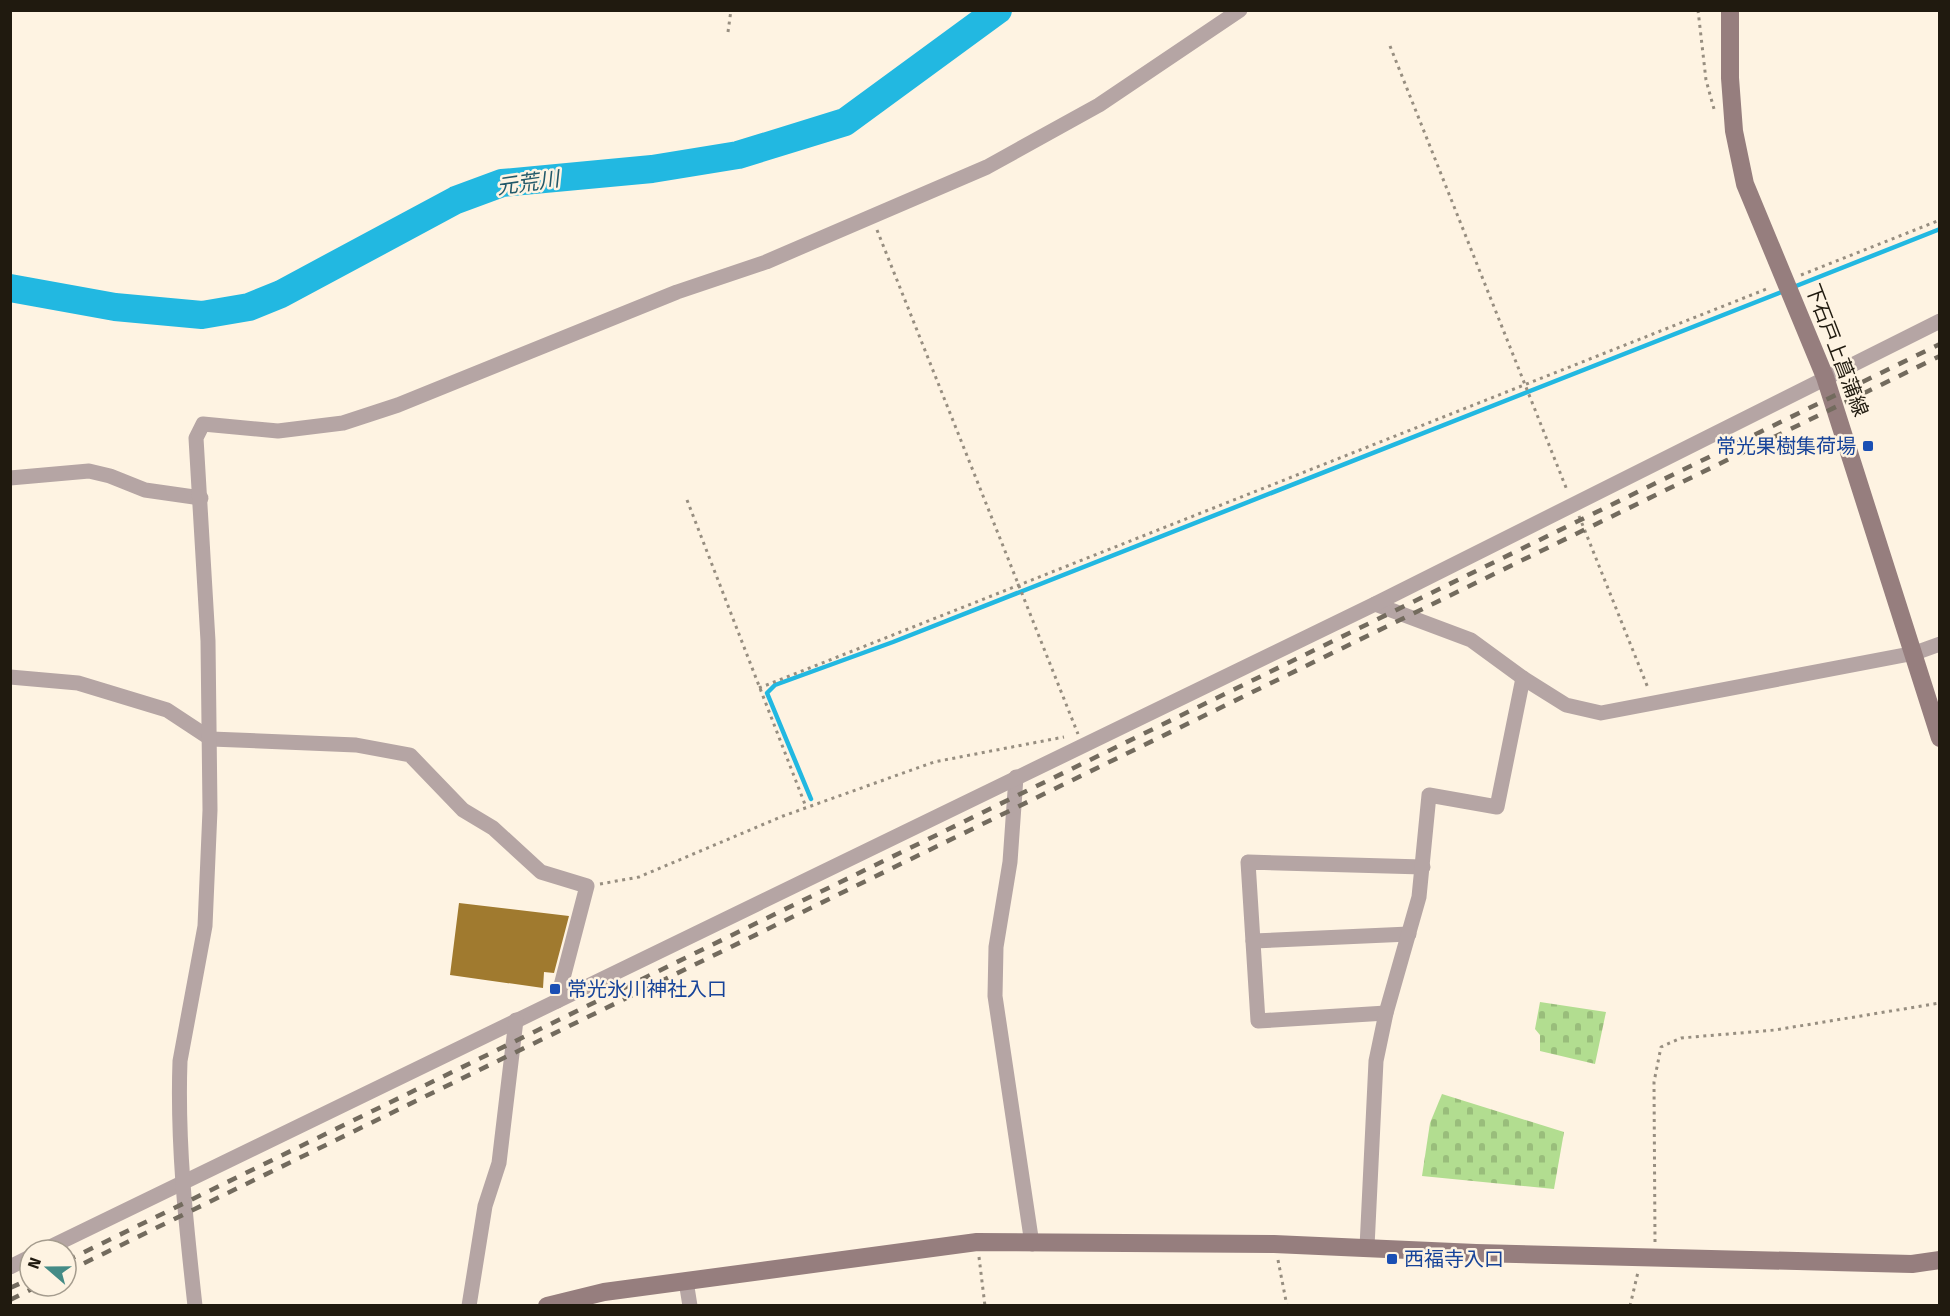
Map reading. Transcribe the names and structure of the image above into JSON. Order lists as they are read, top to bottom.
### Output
{
  "streets": {
    "street": ["下石戸上菖蒲線"]
  },
  "water": ["元荒川"],
  "places": {
    "transit": ["常光果樹集荷場", "常光氷川神社入口", "西福寺入口"]
  },
  "north": "left"
}
